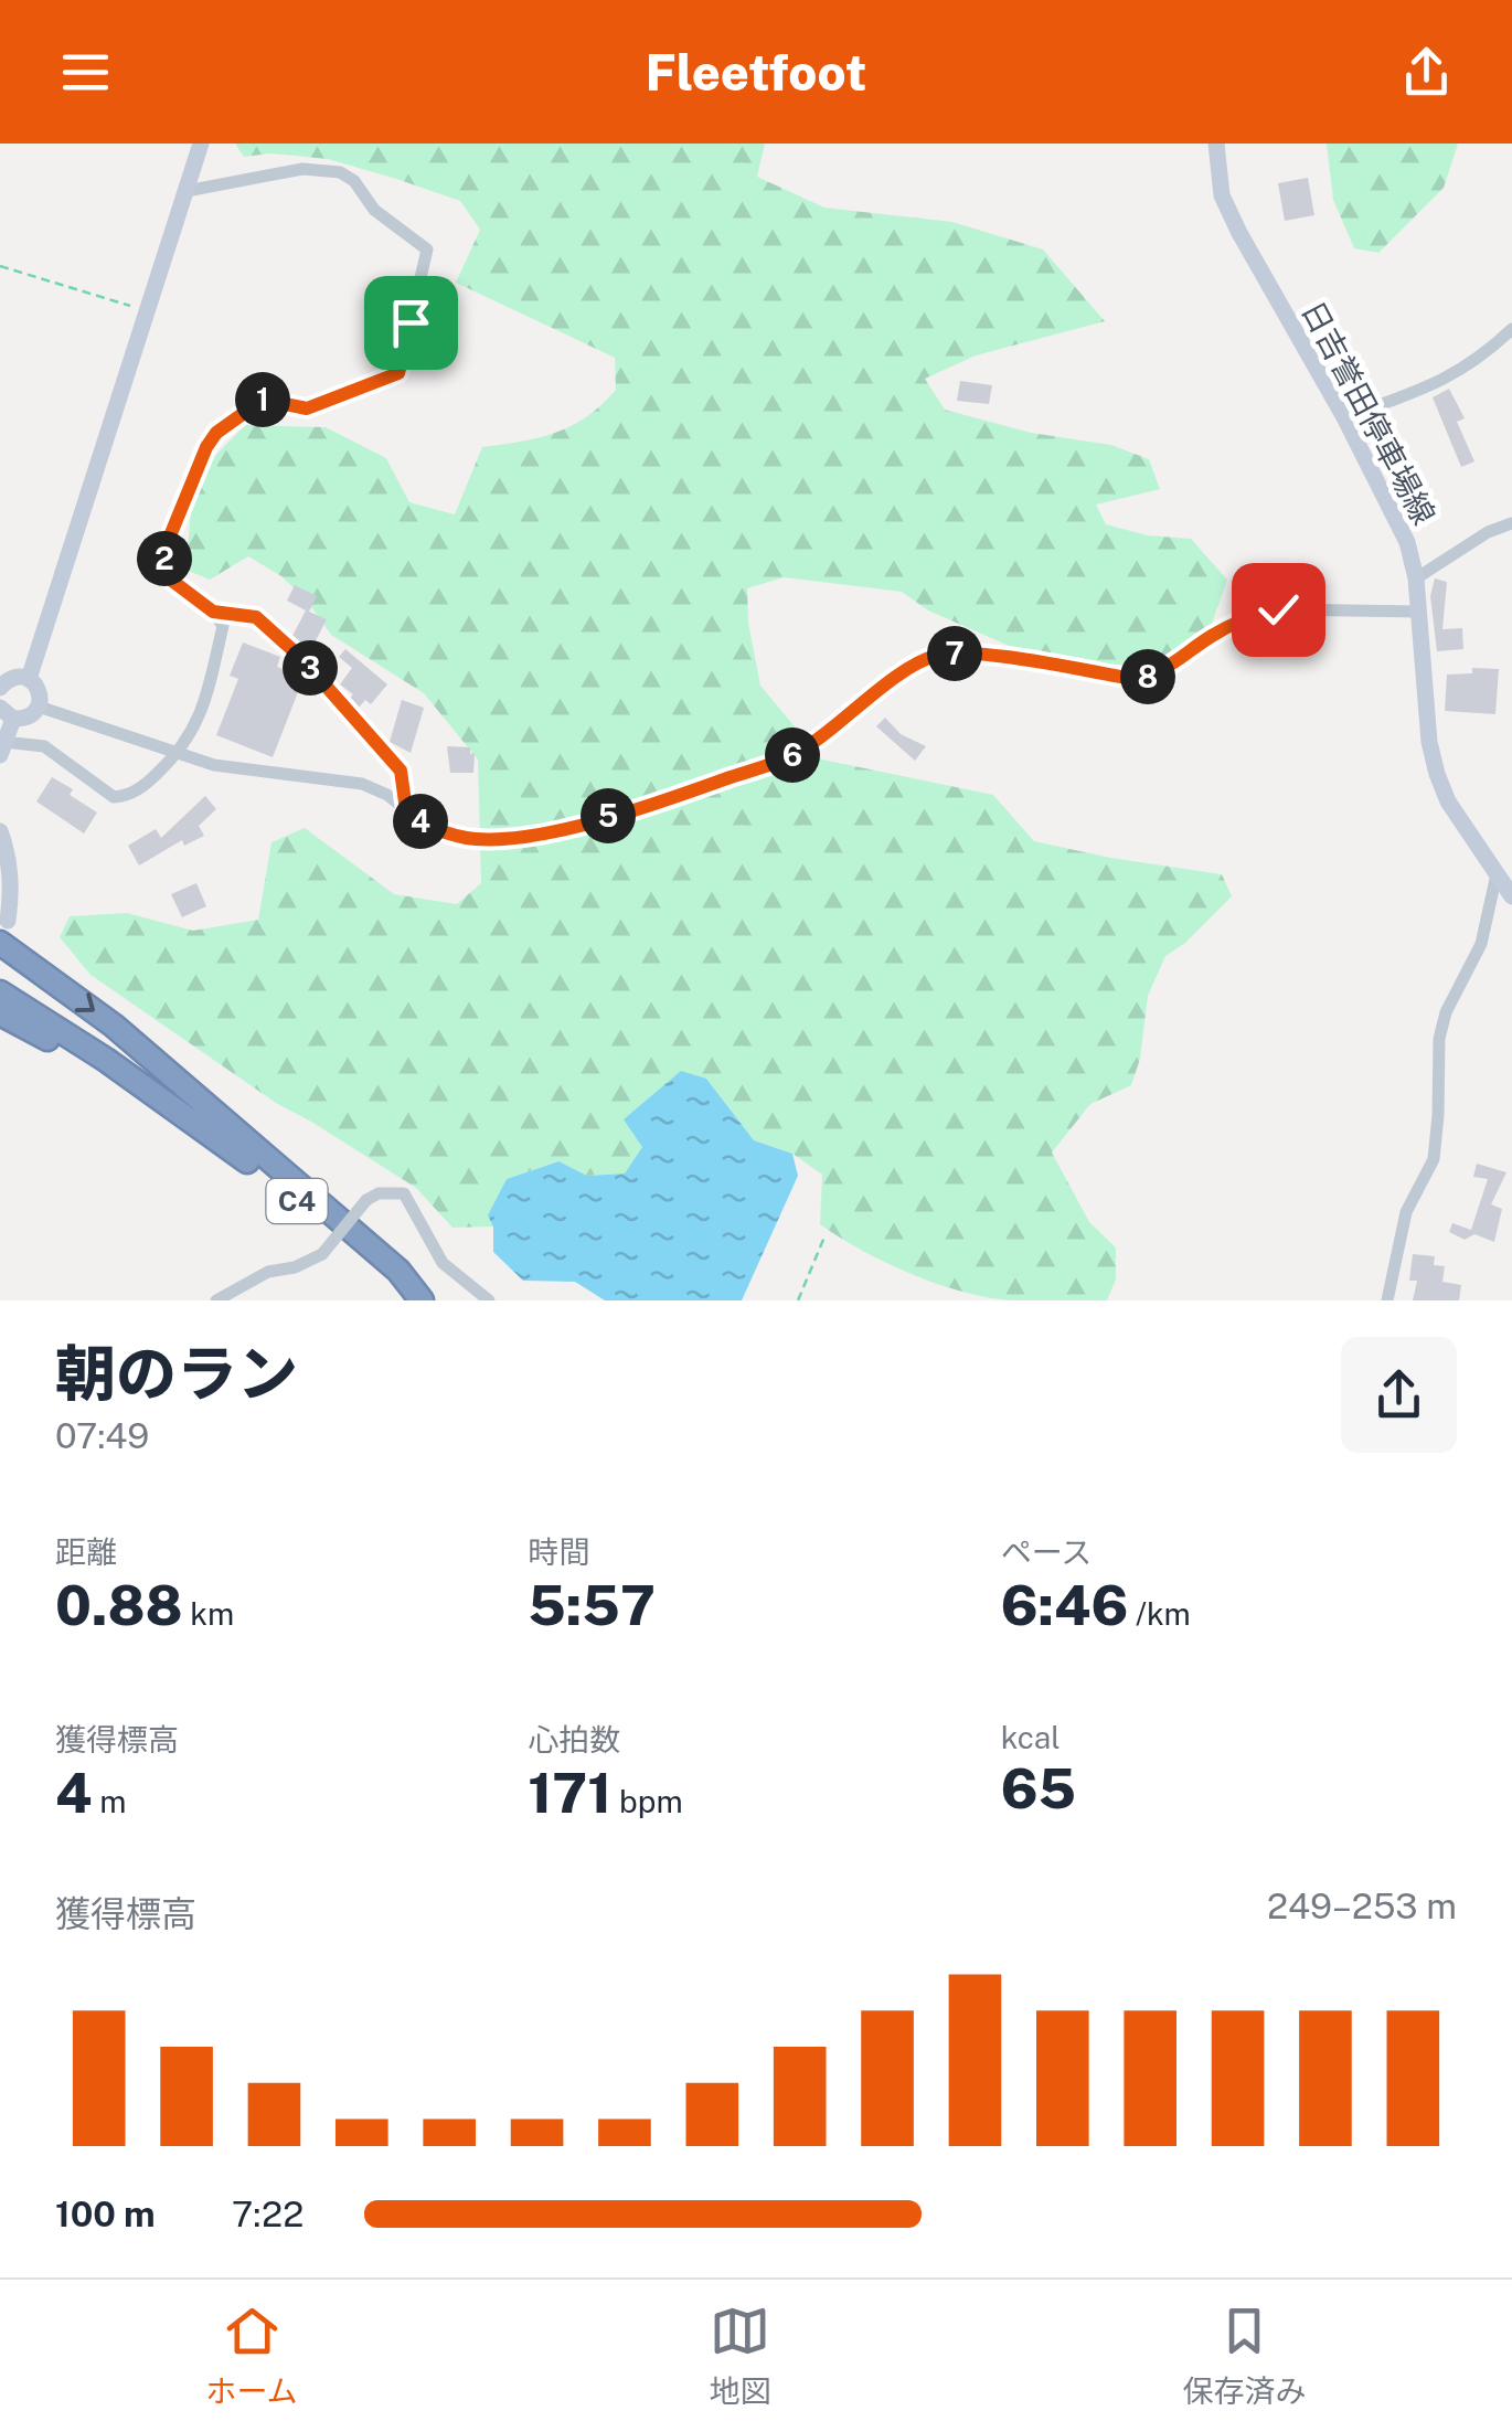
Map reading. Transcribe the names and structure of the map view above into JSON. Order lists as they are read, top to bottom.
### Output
{
  "streets": {
    "highway": ["C4"],
    "main road": ["日吉誉田停車場線"]
  },
  "page": {
    "header": "Fleetfoot",
    "pins": [
      "1",
      "2",
      "7",
      "3",
      "8",
      "6",
      "5",
      "4"
    ],
    "heading": ["朝のラン", "07:49"],
    "stats": [
      ["距離", "0.88 km"],
      ["時間", "5:57"],
      ["ペース", "6:46 /km"],
      ["獲得標高", "4 m"],
      ["心拍数", "171 bpm"],
      ["kcal", "65"]
    ],
    "chart": ["獲得標高", "249–253 m"],
    "list": [
      {
        "name": "100 m",
        "note": "7:22"
      }
    ],
    "tabs": ["ホーム", "地図", "保存済み"]
  }
}
